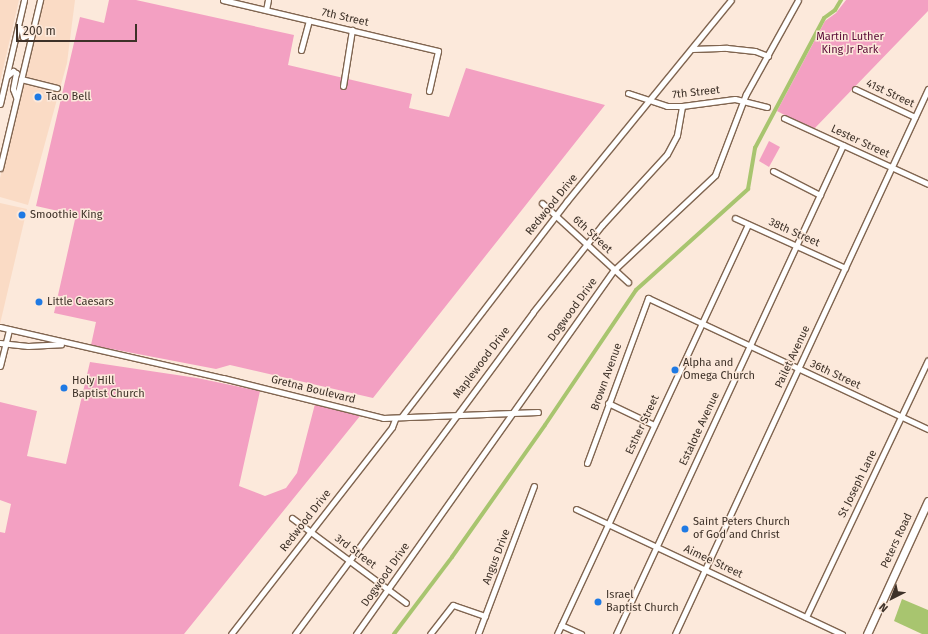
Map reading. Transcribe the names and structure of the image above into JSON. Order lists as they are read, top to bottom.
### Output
{
  "streets": {
    "main road": ["Peters Road"],
    "street": [
      "7th Street",
      "41st Street",
      "Lester Street",
      "Redwood Drive",
      "38th Street",
      "6th Street",
      "Dogwood Drive",
      "Pailet Avenue",
      "Maplewood Drive",
      "36th Street",
      "Brown Avenue",
      "Gretna Boulevard",
      "Esther Street",
      "Estalote Avenue",
      "St Joseph Lane",
      "3rd Street",
      "Angus Drive",
      "Aimee Street"
    ]
  },
  "crossings": [
    ["7th Street", "Redwood Drive"],
    ["7th Street", "Dogwood Drive"],
    ["7th Street", "Maplewood Drive"],
    ["41st Street", "Pailet Avenue"],
    ["Lester Street", "Pailet Avenue"],
    ["Lester Street", "Estalote Avenue"],
    ["Redwood Drive", "6th Street"],
    ["Redwood Drive", "Gretna Boulevard"],
    ["Redwood Drive", "3rd Street"],
    ["38th Street", "Pailet Avenue"],
    ["38th Street", "Esther Street"],
    ["38th Street", "Estalote Avenue"],
    ["6th Street", "Dogwood Drive"],
    ["6th Street", "Maplewood Drive"],
    ["Dogwood Drive", "3rd Street"],
    ["Pailet Avenue", "36th Street"],
    ["Pailet Avenue", "Aimee Street"],
    ["Maplewood Drive", "3rd Street"],
    ["36th Street", "Brown Avenue"],
    ["36th Street", "Esther Street"],
    ["36th Street", "Estalote Avenue"],
    ["36th Street", "St Joseph Lane"],
    ["Esther Street", "Aimee Street"],
    ["Estalote Avenue", "Aimee Street"],
    ["St Joseph Lane", "Aimee Street"]
  ],
  "parks": ["Martin Luther King Jr Park"],
  "places": [
    "Taco Bell",
    "Smoothie King",
    "Little Caesars",
    "Alpha and Omega Church",
    "Holy Hill Baptist Church",
    "Saint Peters Church of God and Christ",
    "Israel Baptist Church"
  ],
  "scale_bar": "200 m",
  "north": "bottom left"
}
